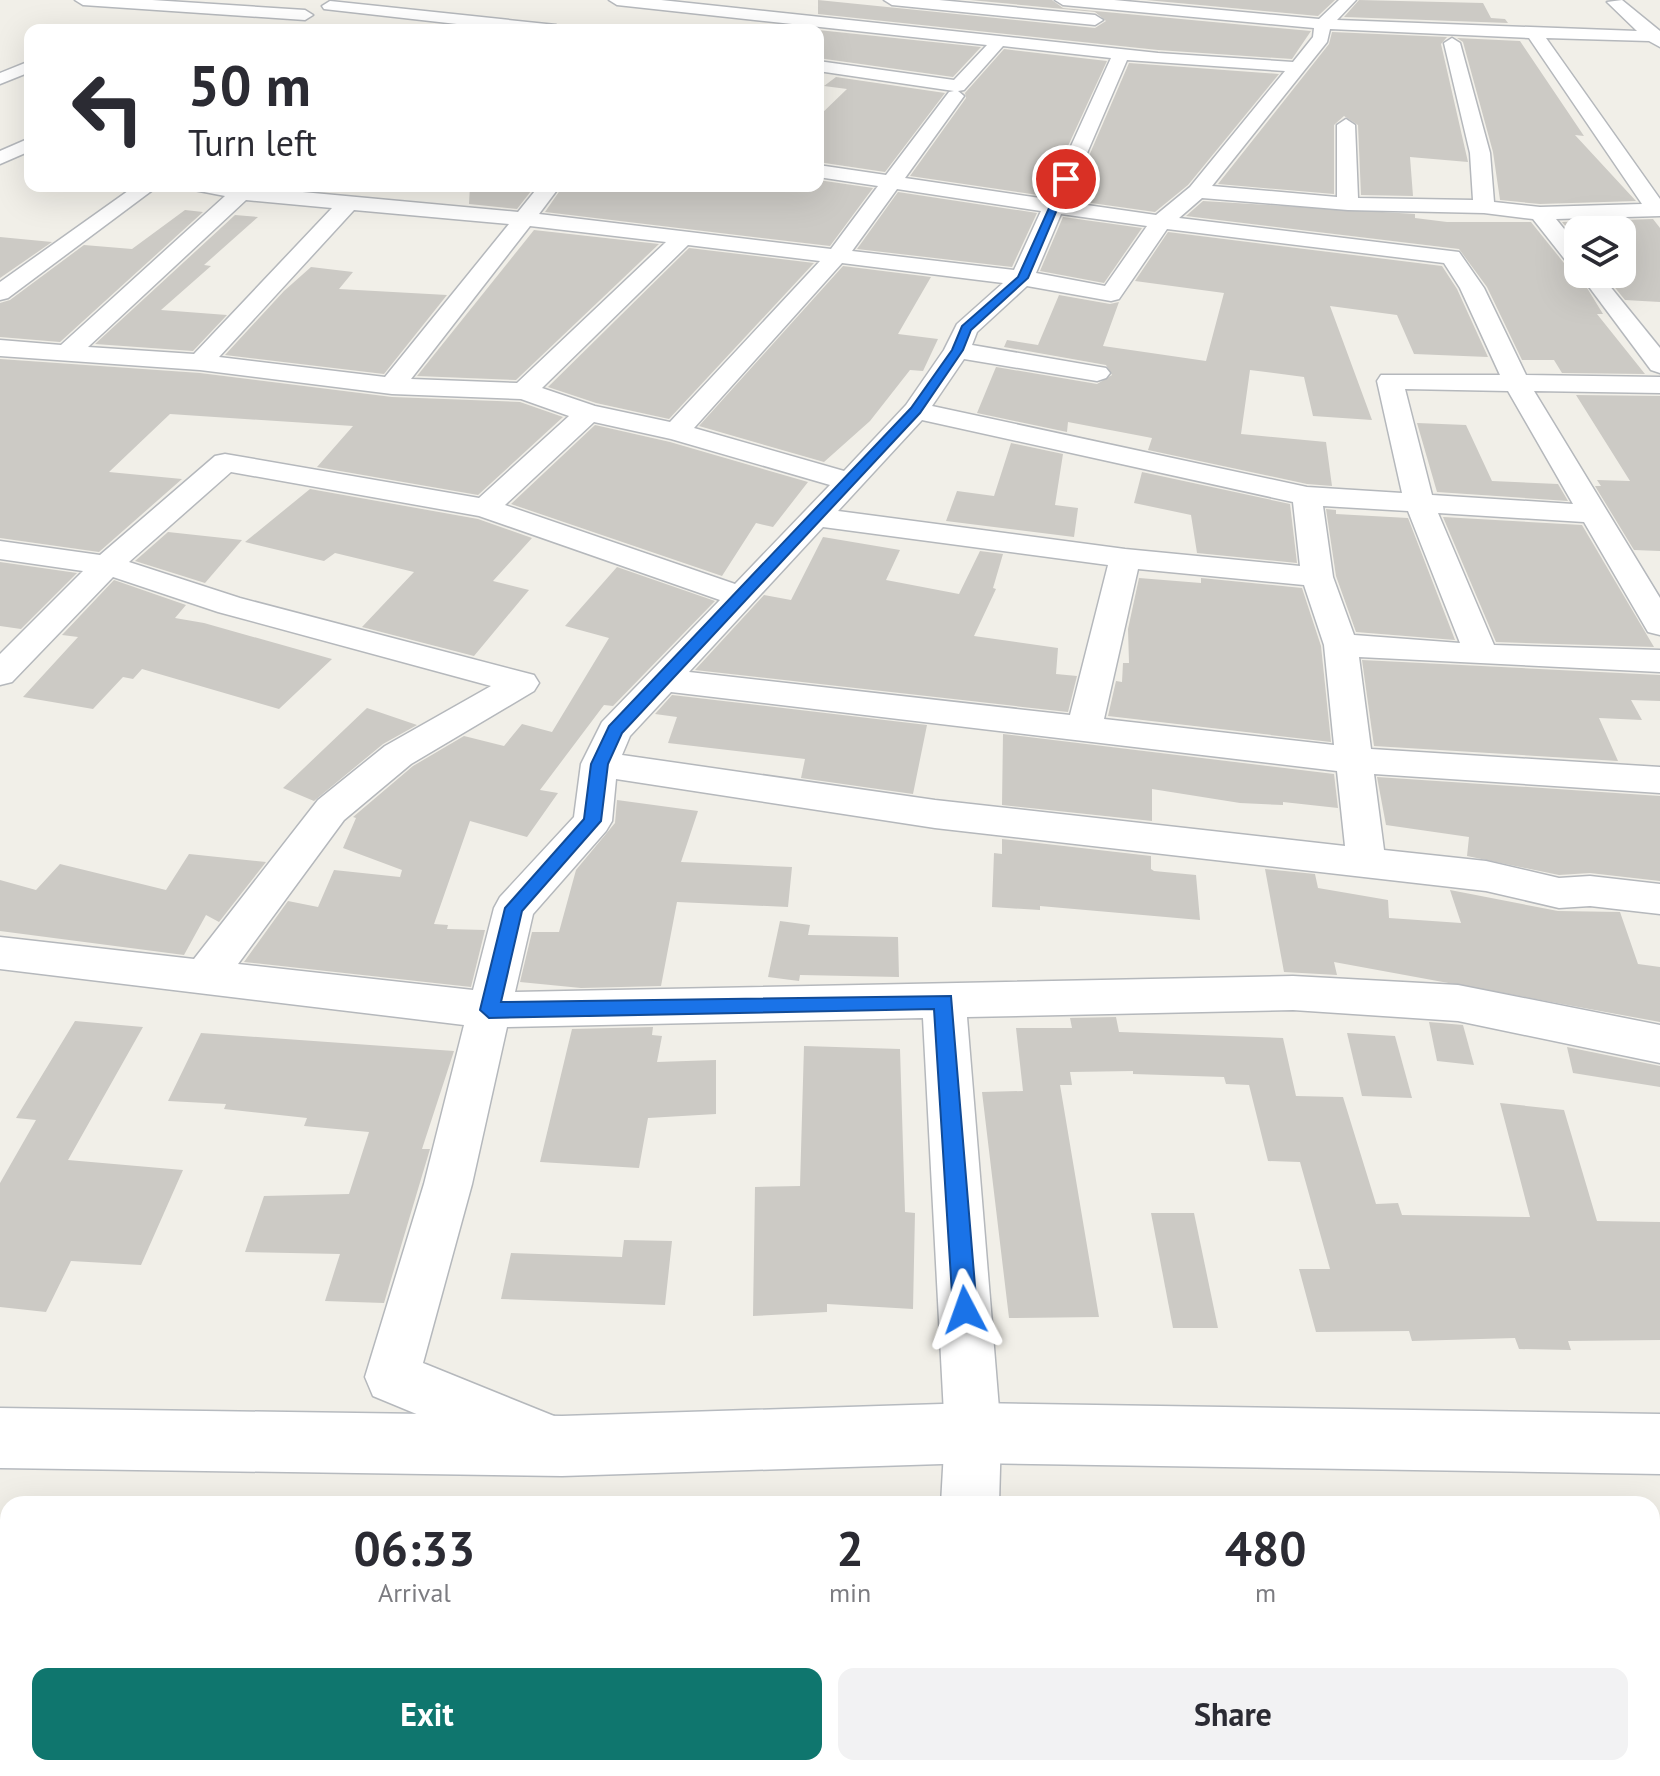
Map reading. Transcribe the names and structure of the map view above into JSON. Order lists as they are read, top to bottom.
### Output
{
  "page": {
    "turn": ["50 m", "Turn left"],
    "eta": [
      "06:33",
      "Arrival",
      "2",
      "min",
      "480",
      "m"
    ],
    "buttons": ["Exit", "Share"]
  }
}
